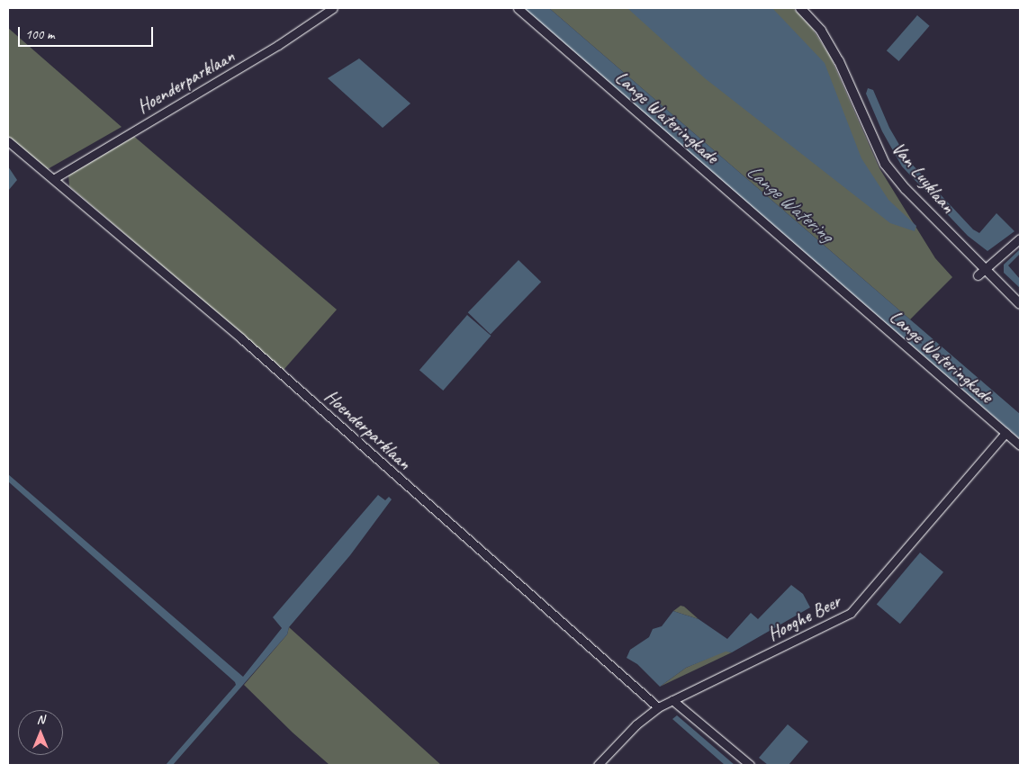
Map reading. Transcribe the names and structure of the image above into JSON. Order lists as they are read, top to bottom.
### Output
{
  "streets": {
    "street": [
      "Hoenderparklaan",
      "Lange Wateringkade",
      "Van Luyklaan",
      "Hooghe Beer"
    ]
  },
  "crossings": [
    ["Hoenderparklaan", "Hooghe Beer"],
    ["Lange Wateringkade", "Hooghe Beer"]
  ],
  "water": ["Lange Watering"],
  "scale_bar": "100 m",
  "north": "top"
}
